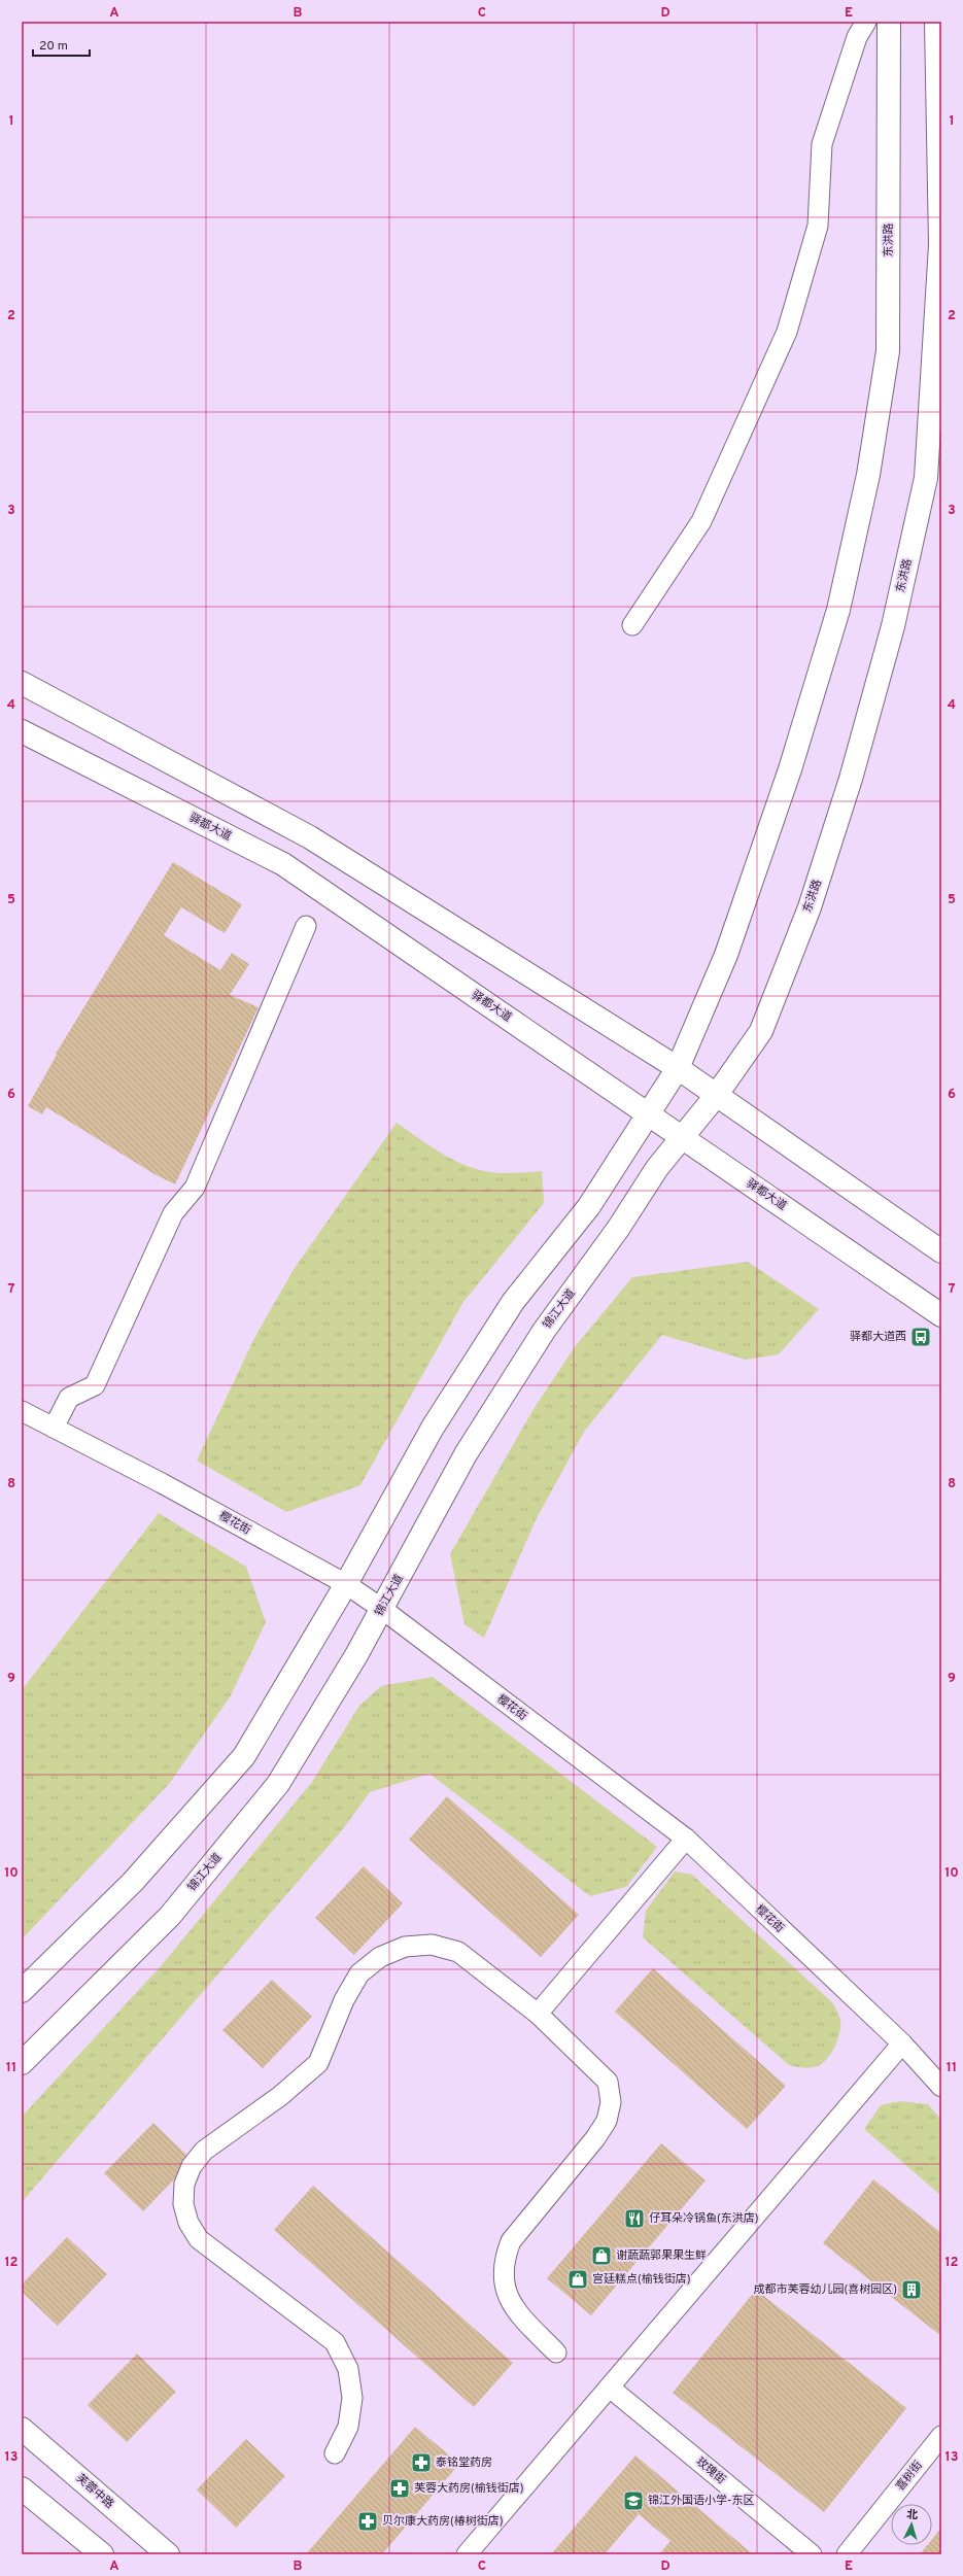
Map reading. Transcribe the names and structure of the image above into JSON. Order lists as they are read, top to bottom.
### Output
{
  "streets": {
    "main road": [
      "东洪路",
      "驿都大道",
      "锦江大道",
      "芙蓉中路"
    ],
    "street": ["樱花街", "玫瑰街", "喜树街"]
  },
  "crossings": [
    ["东洪路", "锦江大道"],
    ["驿都大道", "锦江大道"],
    ["锦江大道", "樱花街"]
  ],
  "places": {
    "bus stop": ["驿都大道西"],
    "restaurant": ["仔耳朵冷锅鱼(东洪店)"],
    "shop": ["谢蔬蔬郭果果生鲜", "宫廷糕点(榆钱街店)"],
    "building": ["成都市芙蓉幼儿园(喜树园区)"],
    "pharmacy": ["泰铭堂药房", "芙蓉大药房(榆钱街店)", "贝尔康大药房(椿树街店)"],
    "school or university": ["锦江外国语小学-东区"]
  },
  "scale_bar": "20 m",
  "north": "top",
  "grid": {
    "columns": [
      "A",
      "B",
      "C",
      "D",
      "E"
    ],
    "rows": [
      "1",
      "2",
      "3",
      "4",
      "5",
      "6",
      "7",
      "8",
      "9",
      "10",
      "11",
      "12",
      "13"
    ]
  }
}
